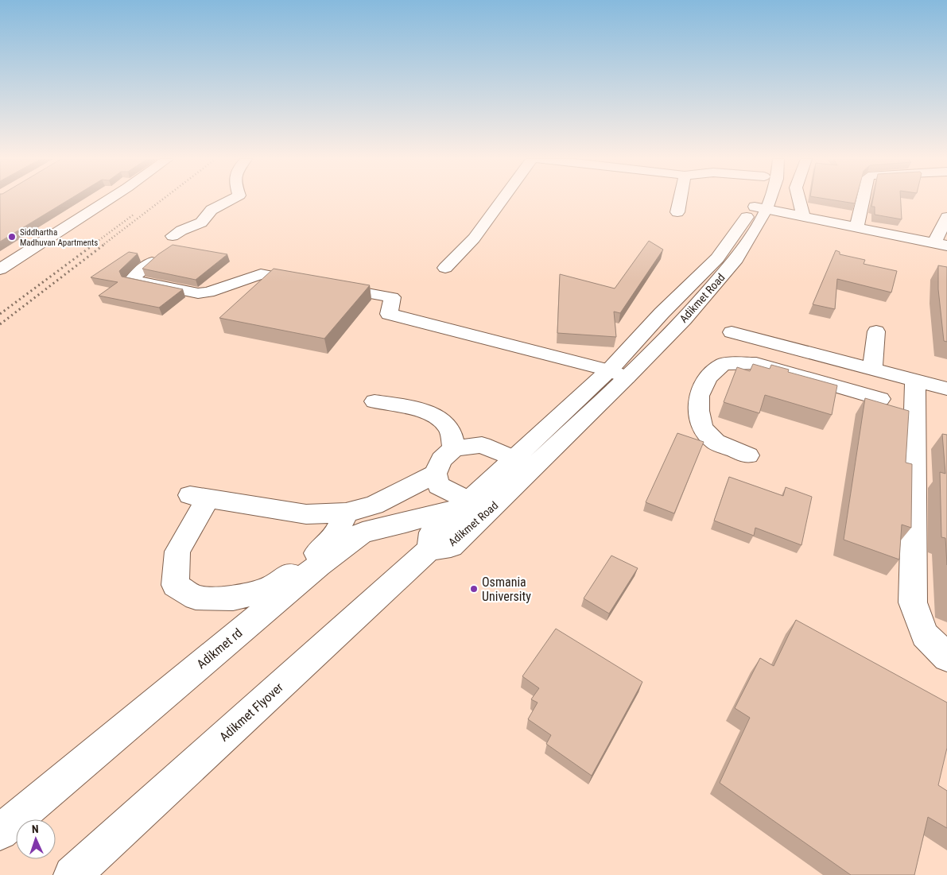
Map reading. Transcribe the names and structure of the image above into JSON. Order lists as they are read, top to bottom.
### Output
{
  "streets": {
    "street": ["Adikmet Road", "Adikmet rd", "Adikmet Flyover"]
  },
  "crossings": [
    ["Adikmet Road", "Adikmet rd"],
    ["Adikmet Road", "Adikmet Flyover"]
  ],
  "places": ["Siddhartha Madhuvan Apartments", "Osmania University"],
  "north": "top"
}
